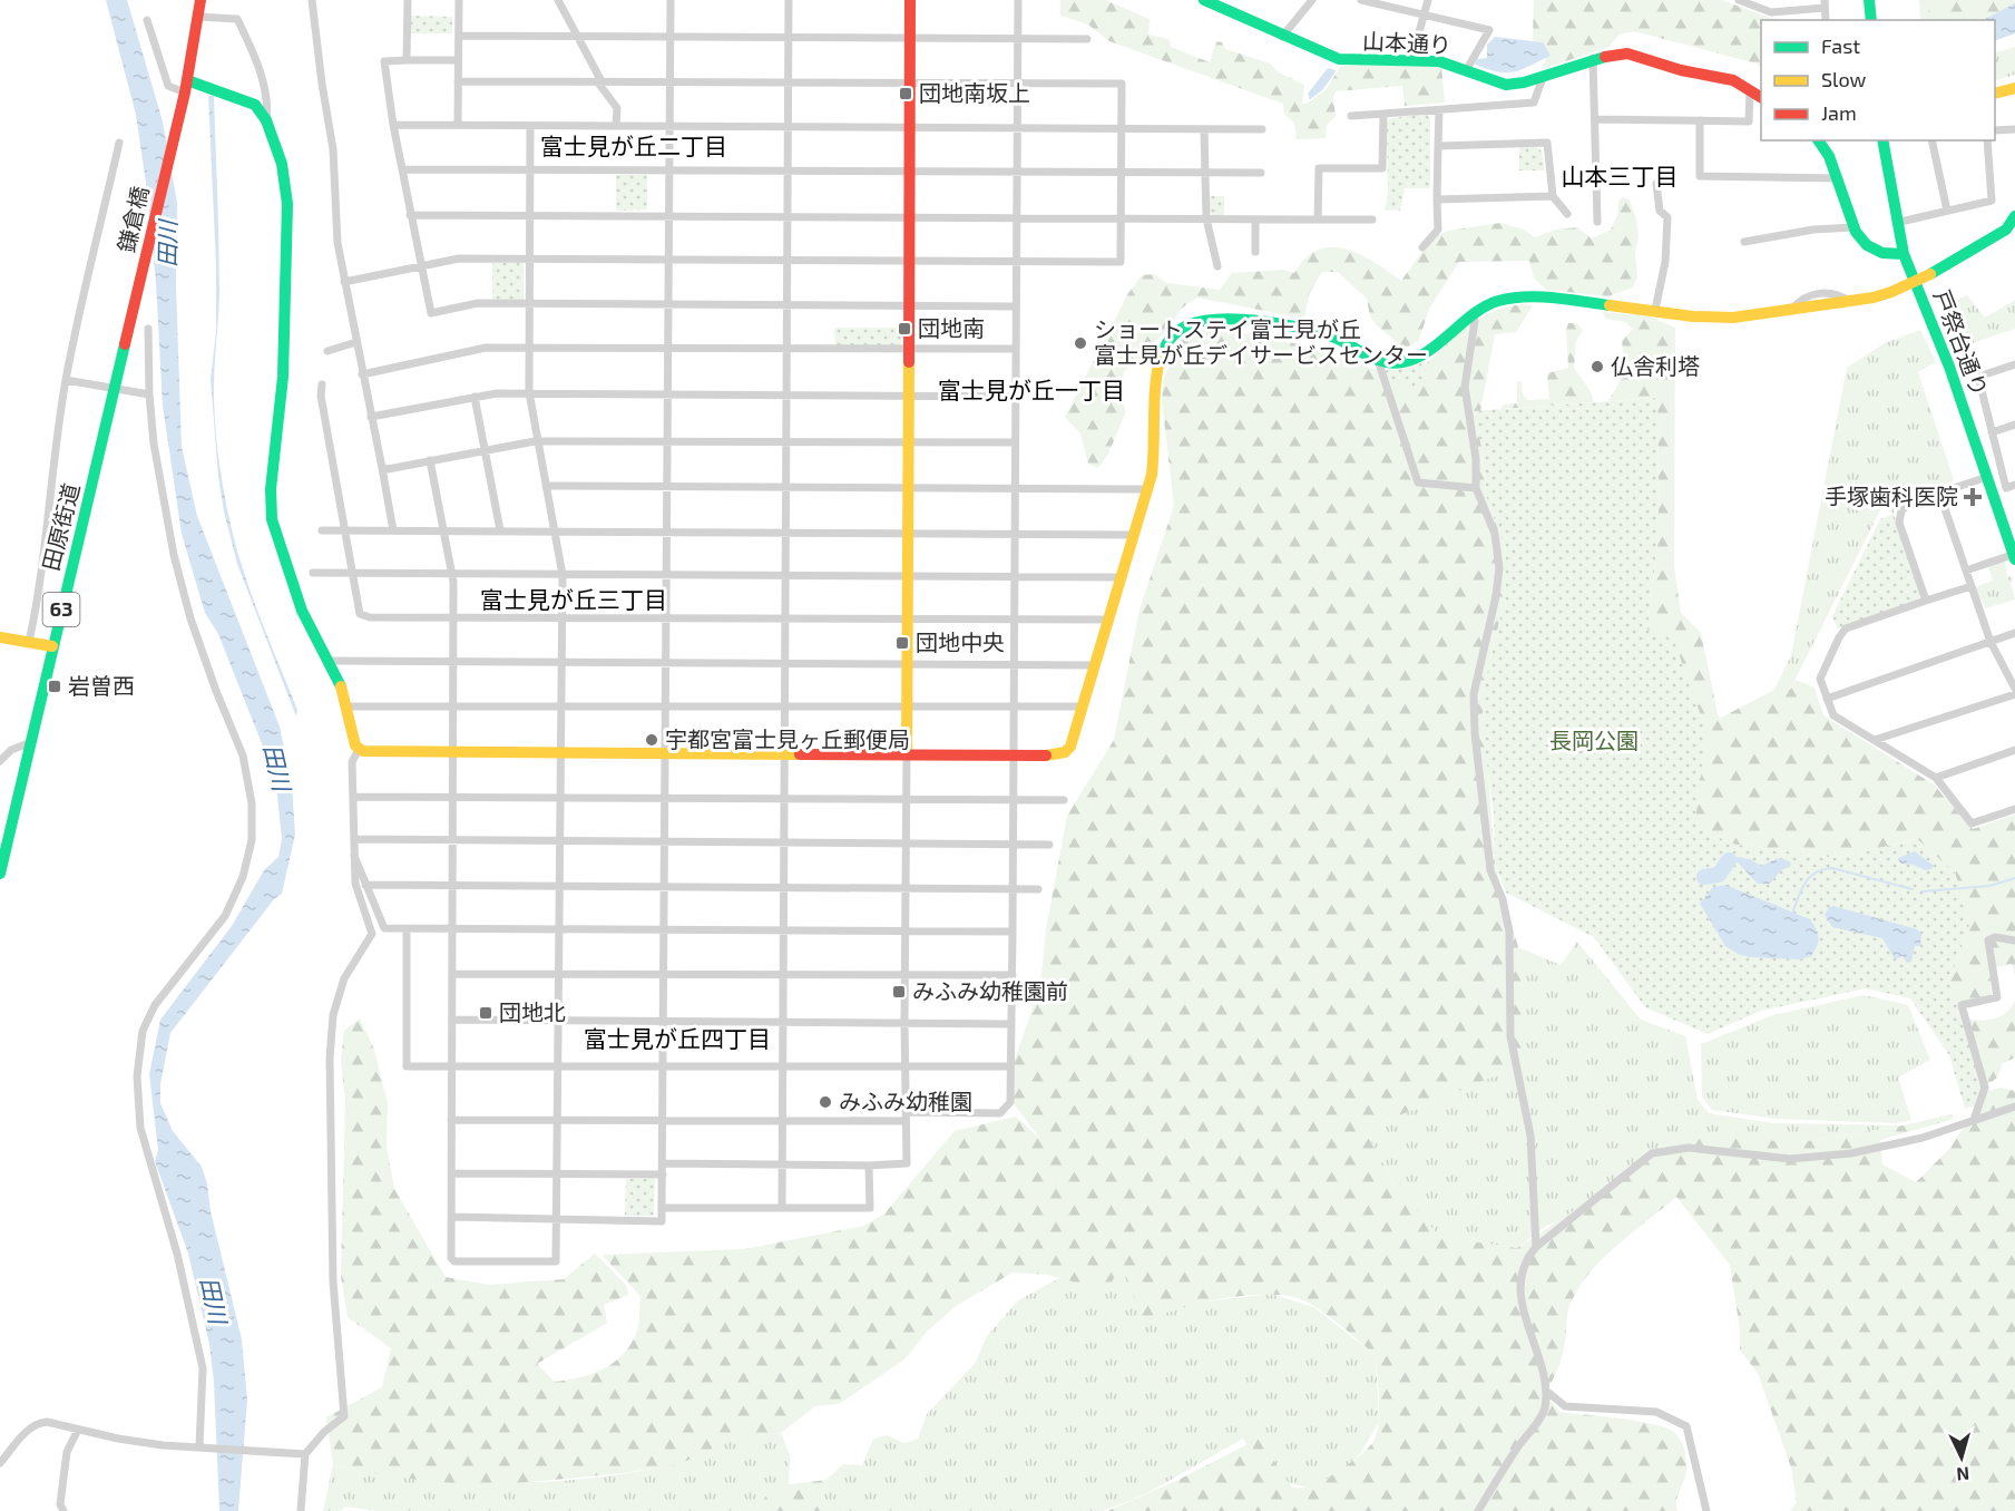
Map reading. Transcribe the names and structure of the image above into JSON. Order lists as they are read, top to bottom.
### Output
{
  "streets": {
    "street": [
      "山本通り",
      "鎌倉橋",
      "戸祭台通り",
      "田原街道",
      "63"
    ]
  },
  "crossings": [
    ["鎌倉橋", "田原街道"],
    ["鎌倉橋", "63"]
  ],
  "districts": [
    "富士見が丘二丁目",
    "山本三丁目",
    "富士見が丘一丁目",
    "富士見が丘三丁目",
    "富士見が丘四丁目"
  ],
  "water": ["田川"],
  "parks": ["長岡公園"],
  "places": {
    "transit": [
      "団地南坂上",
      "団地南",
      "団地中央",
      "岩曽西",
      "みふみ幼稚園前",
      "団地北"
    ],
    "other": [
      "ショートステイ富士見が丘 富士見が丘デイサービスセンター",
      "仏舎利塔",
      "宇都宮富士見ヶ丘郵便局",
      "みふみ幼稚園"
    ],
    "health": ["手塚歯科医院"]
  },
  "legend": ["Fast", "Slow", "Jam"],
  "north": "bottom"
}
